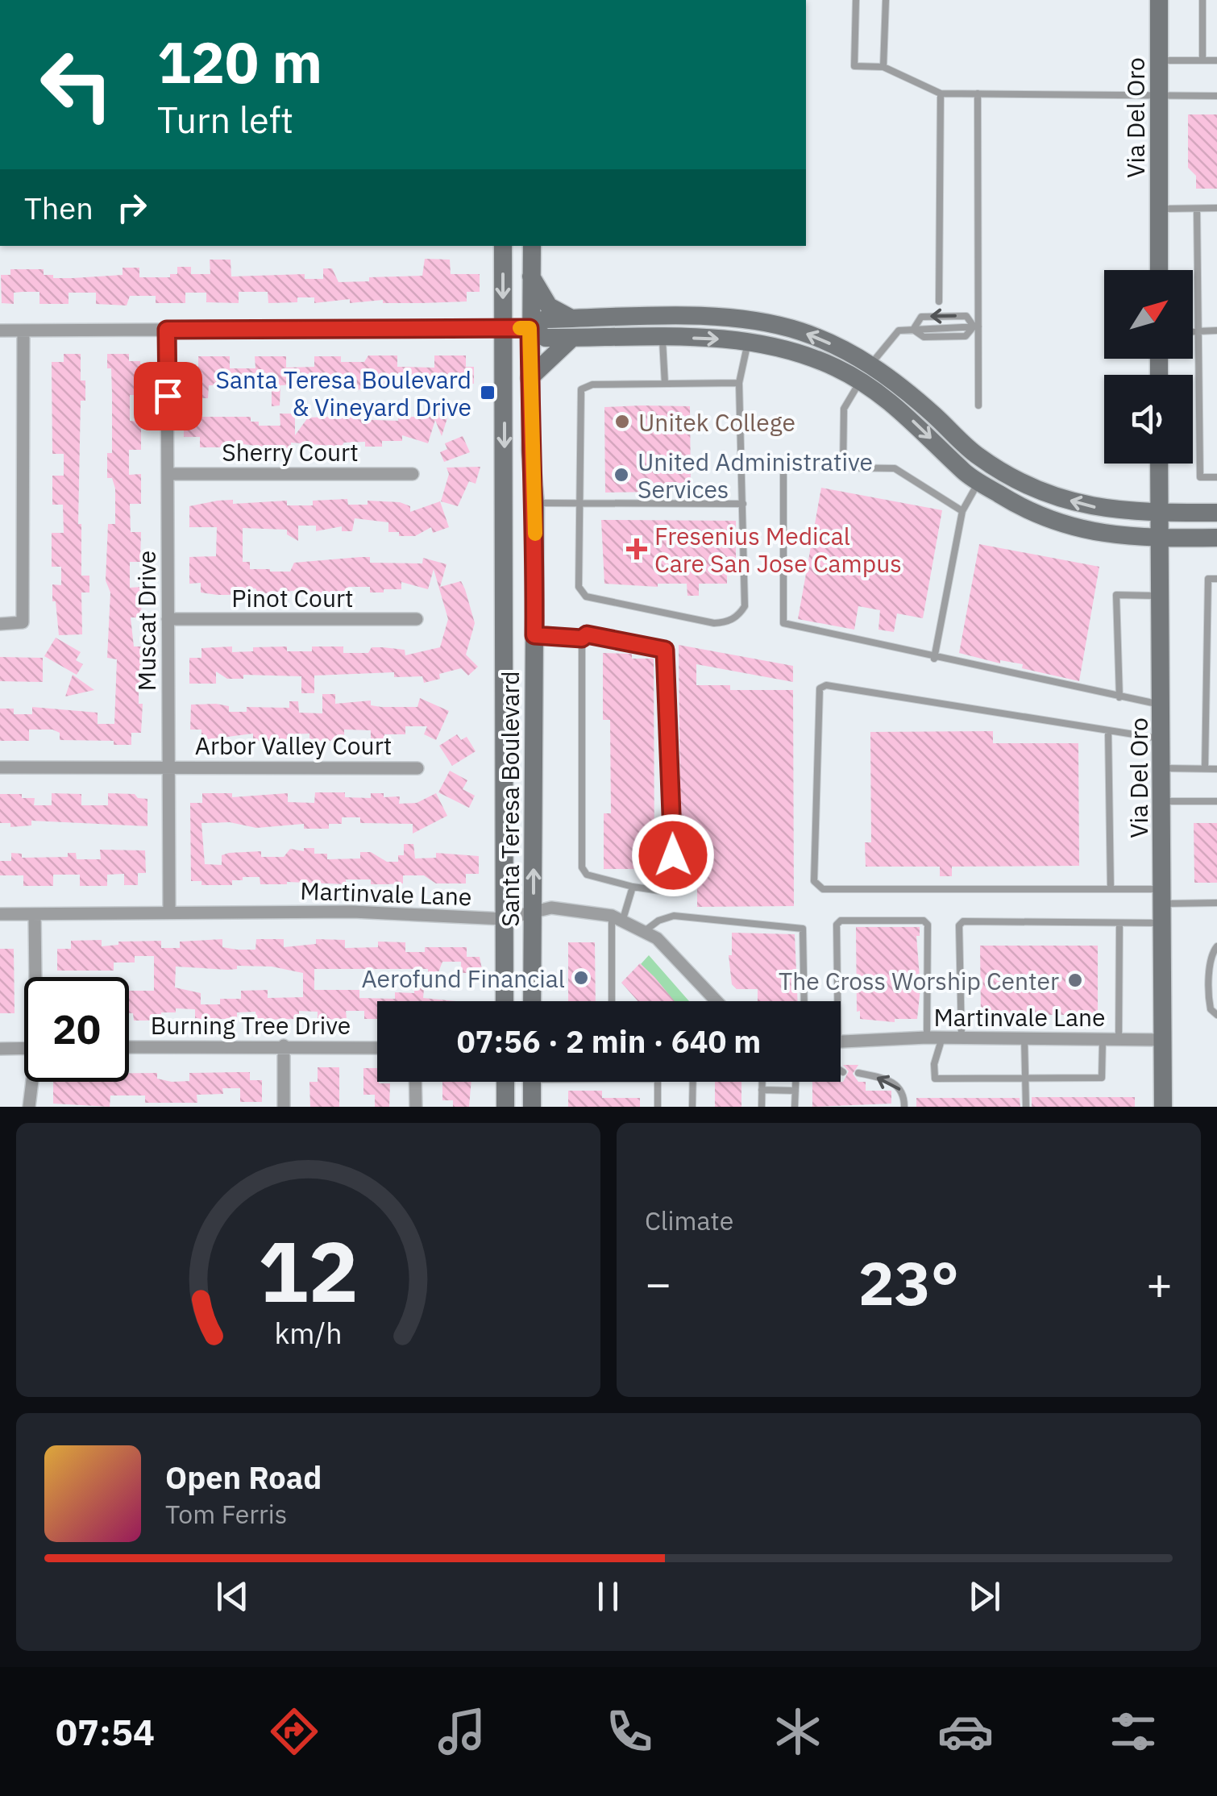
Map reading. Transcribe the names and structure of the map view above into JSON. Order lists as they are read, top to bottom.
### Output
{
  "streets": {
    "main road": ["Via Del Oro", "Santa Teresa Boulevard"],
    "street": [
      "Sherry Court",
      "Pinot Court",
      "Muscat Drive",
      "Arbor Valley Court",
      "Martinvale Lane",
      "Burning Tree Drive"
    ]
  },
  "crossings": [
    ["Via Del Oro", "Martinvale Lane"],
    ["Sherry Court", "Muscat Drive"],
    ["Pinot Court", "Muscat Drive"],
    ["Muscat Drive", "Arbor Valley Court"],
    ["Muscat Drive", "Martinvale Lane"],
    ["Santa Teresa Boulevard", "Martinvale Lane"]
  ],
  "places": {
    "transit": ["Santa Teresa Boulevard & Vineyard Drive"],
    "other": [
      "Unitek College",
      "United Administrative Services",
      "Aerofund Financial",
      "The Cross Worship Center"
    ],
    "health": ["Fresenius Medical Care San Jose Campus"]
  },
  "north": "top right",
  "page": {
    "turn": ["120 m", "Turn left"],
    "then": "Then",
    "limit": "20",
    "trip": "07:56 · 2 min · 640 m",
    "tile": "Climate",
    "heat": ["−", "23°", "+"],
    "song": ["Open Road", "Tom Ferris"],
    "tabs": "07:54",
    "gauge": ["12", "km/h"]
  }
}
